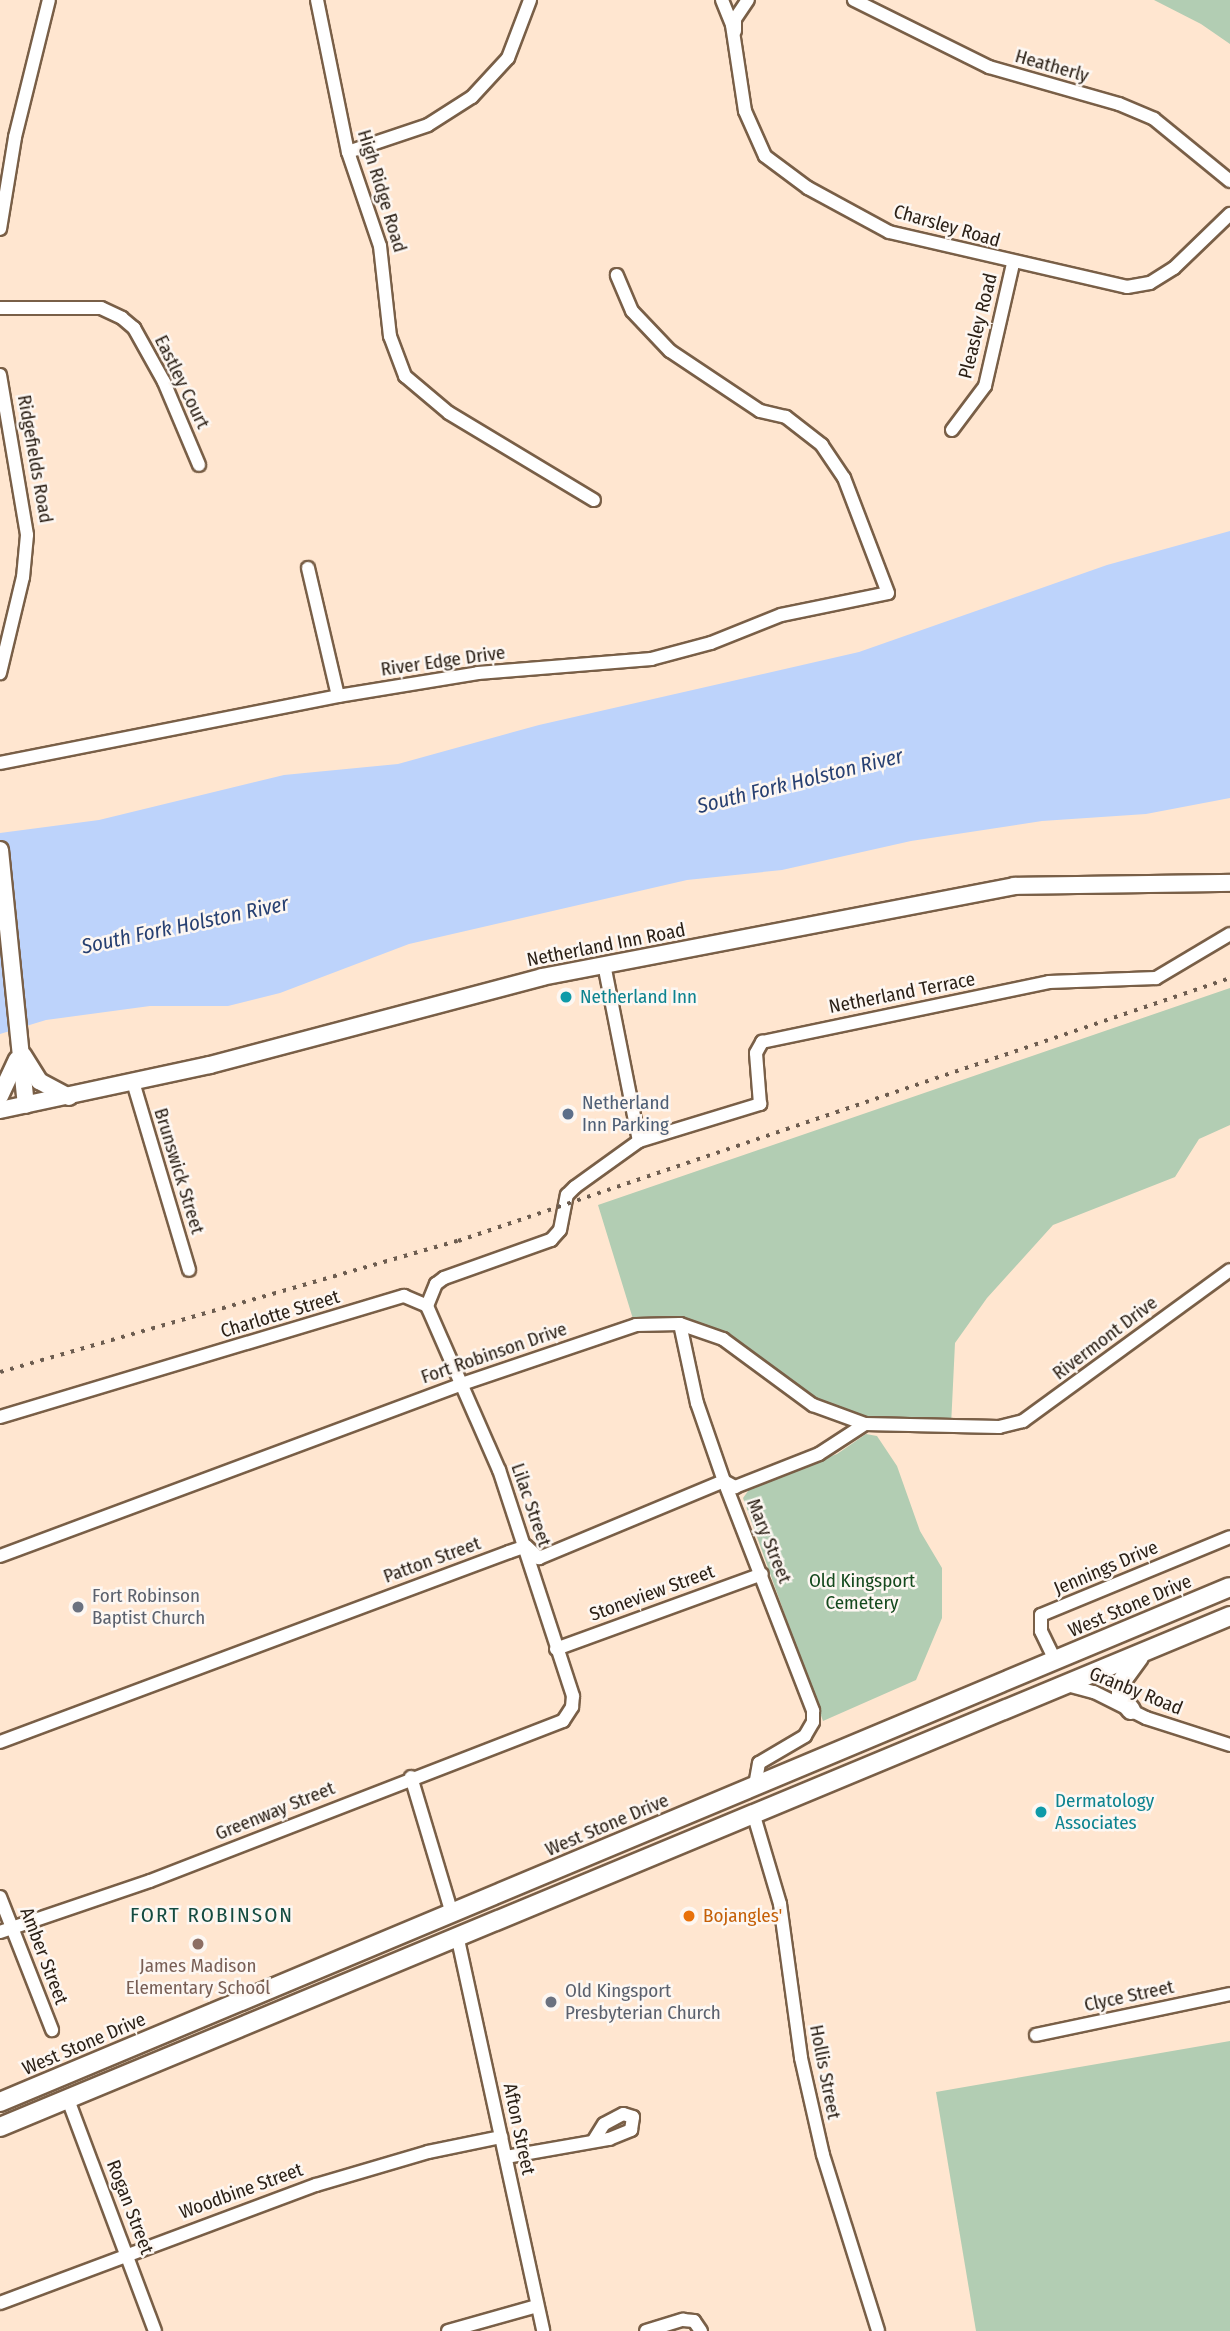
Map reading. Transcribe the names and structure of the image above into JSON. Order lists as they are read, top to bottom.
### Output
{
  "streets": {
    "highway": ["West Stone Drive"],
    "main road": ["Netherland Inn Road"],
    "street": [
      "Heatherly",
      "High Ridge Road",
      "Charsley Road",
      "Pleasley Road",
      "Eastley Court",
      "Ridgefields Road",
      "River Edge Drive",
      "Netherland Terrace",
      "Brunswick Street",
      "Charlotte Street",
      "Rivermont Drive",
      "Fort Robinson Drive",
      "Lilac Street",
      "Mary Street",
      "Patton Street",
      "Jennings Drive",
      "Stoneview Street",
      "Granby Road",
      "Greenway Street",
      "Amber Street",
      "Clyce Street",
      "Hollis Street",
      "Afton Street",
      "Woodbine Street",
      "Rogan Street"
    ]
  },
  "crossings": [
    ["Charsley Road", "Pleasley Road"],
    ["Netherland Inn Road", "Brunswick Street"],
    ["Charlotte Street", "Lilac Street"],
    ["Rivermont Drive", "Fort Robinson Drive"],
    ["Fort Robinson Drive", "Lilac Street"],
    ["Fort Robinson Drive", "Mary Street"],
    ["Lilac Street", "Patton Street"],
    ["Lilac Street", "Stoneview Street"],
    ["Lilac Street", "Greenway Street"],
    ["Mary Street", "Stoneview Street"],
    ["Mary Street", "West Stone Drive"],
    ["Jennings Drive", "West Stone Drive"],
    ["Greenway Street", "Amber Street"],
    ["Afton Street", "Woodbine Street"],
    ["Woodbine Street", "Rogan Street"]
  ],
  "districts": ["FORT ROBINSON"],
  "water": ["South Fork Holston River"],
  "parks": ["Old Kingsport Cemetery"],
  "places": [
    "Netherland Inn",
    "Netherland Inn Parking",
    "Fort Robinson Baptist Church",
    "Dermatology Associates",
    "Bojangles'",
    "James Madison Elementary School",
    "Old Kingsport Presbyterian Church"
  ]
}
